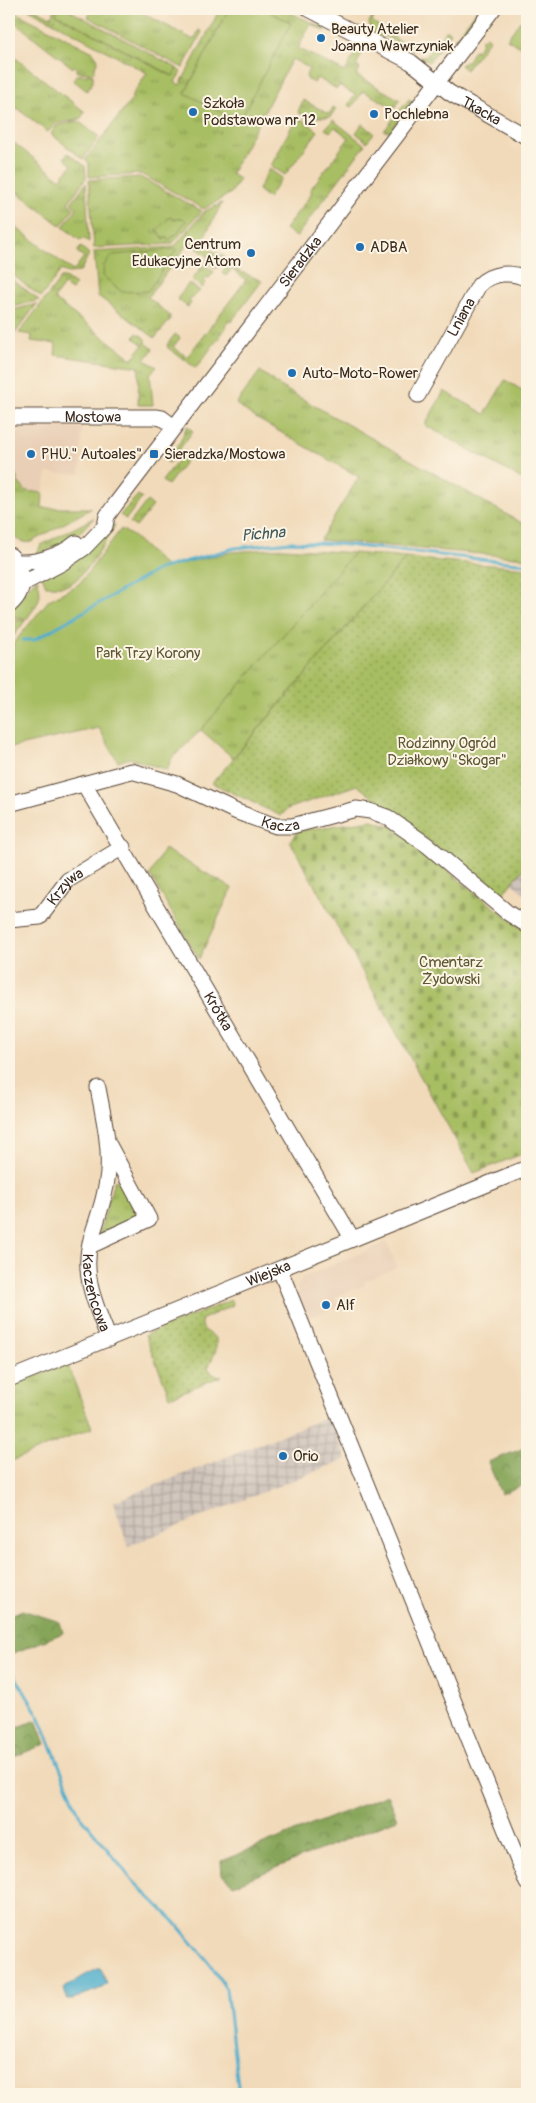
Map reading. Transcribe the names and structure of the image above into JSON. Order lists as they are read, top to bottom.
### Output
{
  "streets": {
    "street": [
      "Tkacka",
      "Sieradzka",
      "Lniana",
      "Mostowa",
      "Kacza",
      "Krzywa",
      "Krótka",
      "Wiejska",
      "Kaczeńcowa"
    ]
  },
  "crossings": [
    ["Tkacka", "Sieradzka"],
    ["Sieradzka", "Mostowa"],
    ["Kacza", "Krótka"],
    ["Krzywa", "Krótka"],
    ["Krótka", "Wiejska"],
    ["Wiejska", "Kaczeńcowa"]
  ],
  "water": ["Pichna"],
  "parks": ["Park Trzy Korony", "Rodzinny Ogród Działkowy \"Skogar\"", "Cmentarz Żydowski"],
  "places": {
    "other": [
      "Beauty Atelier Joanna Wawrzyniak",
      "Szkoła Podstawowa nr 12",
      "Pochlebna",
      "ADBA",
      "Centrum Edukacyjne Atom",
      "Auto-Moto-Rower",
      "PHU.\" Autoales\"",
      "Alf",
      "Orio"
    ],
    "transit": ["Sieradzka/Mostowa"]
  }
}
